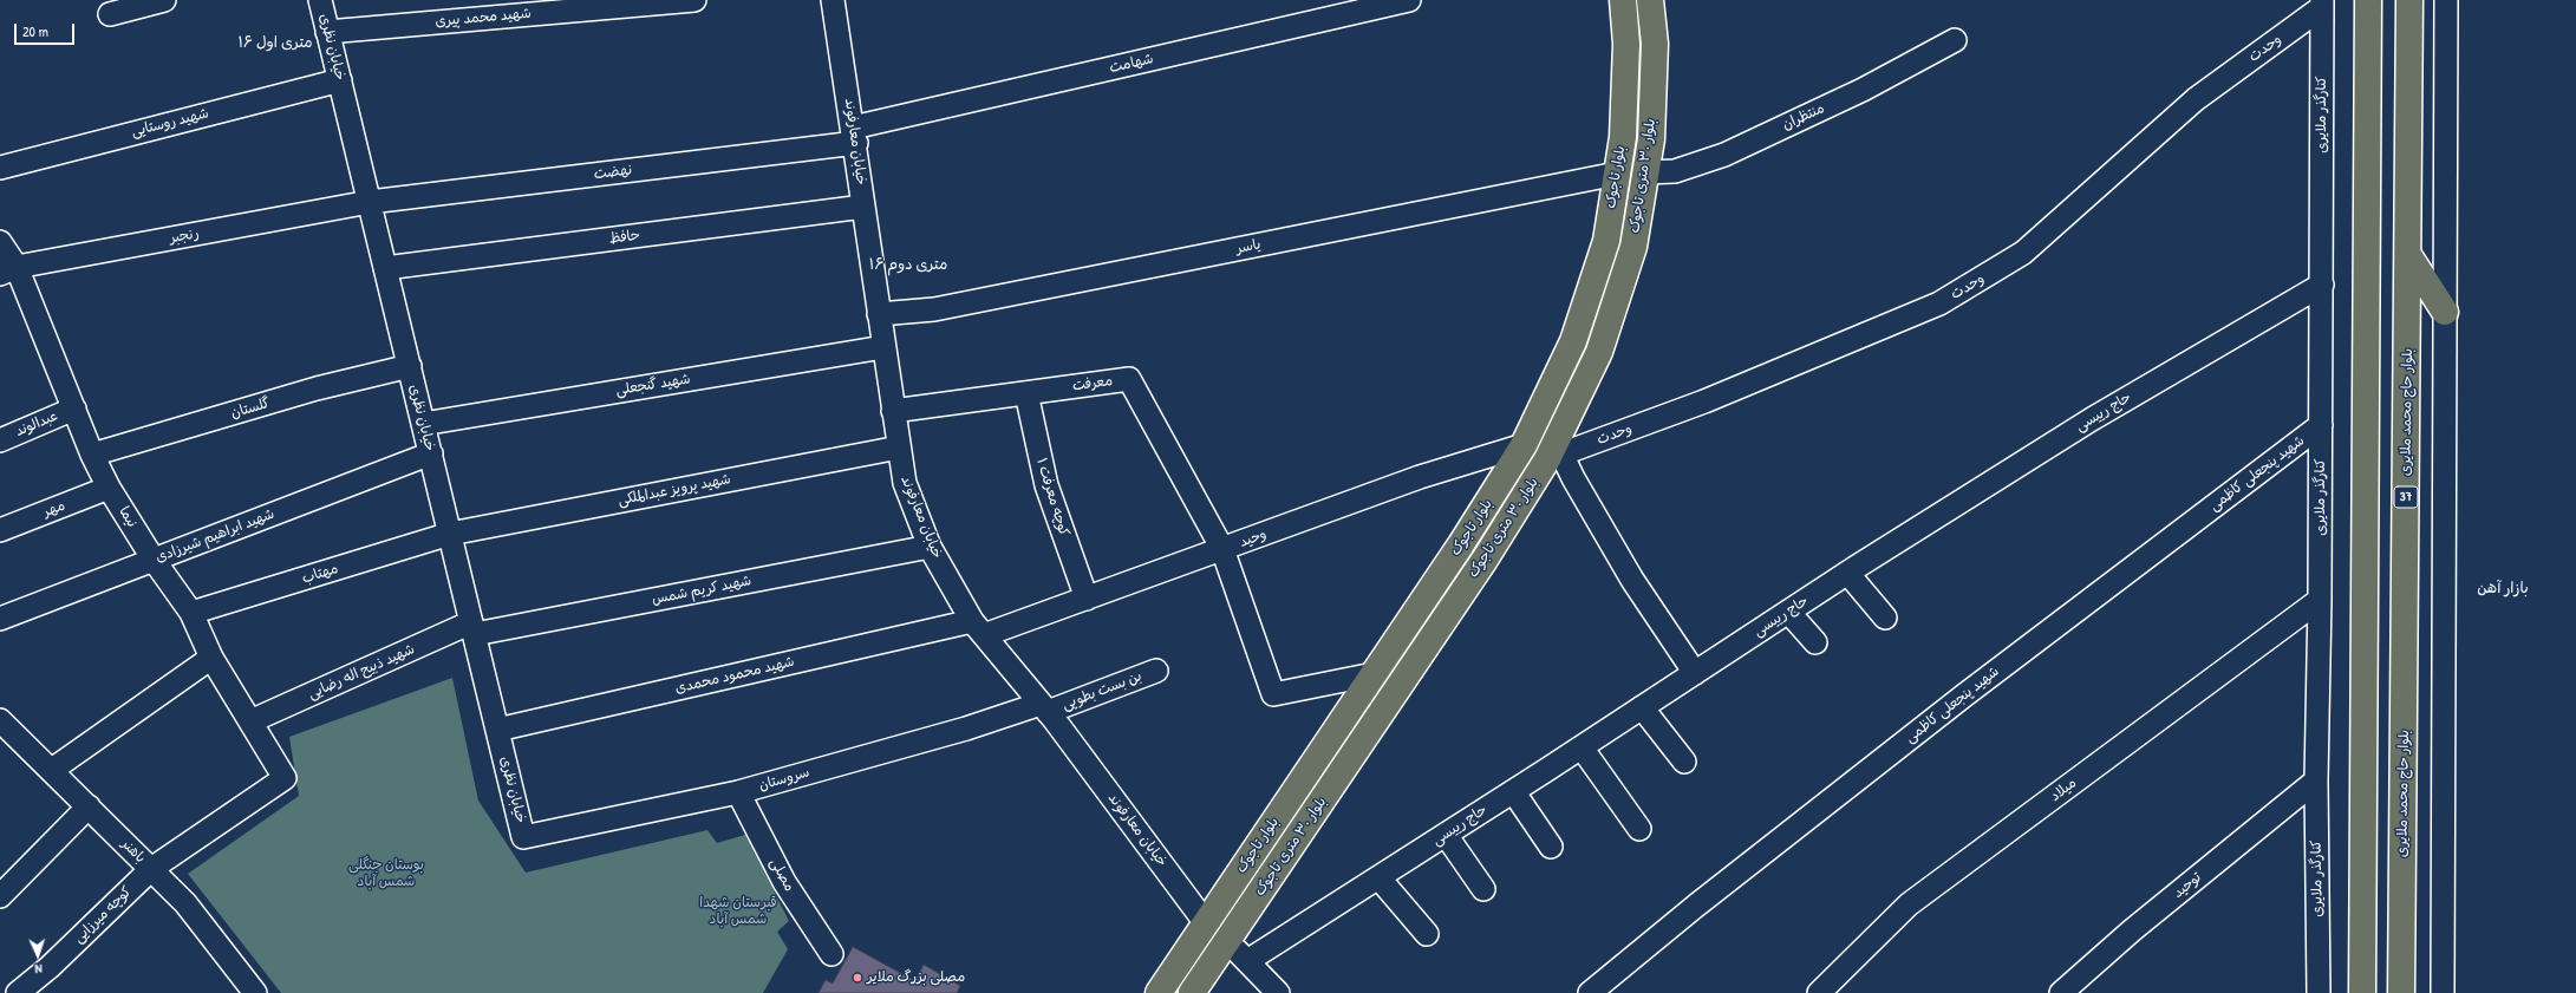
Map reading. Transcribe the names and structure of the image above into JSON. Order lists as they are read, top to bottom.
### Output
{
  "streets": {
    "main road": [
      "بلوار ۳۰ متری تاجوک",
      "بلوار تاجوک",
      "بلوار حاج محمد ملایری",
      "37"
    ],
    "street": [
      "شهید محمد پیری",
      "خیابان نظری",
      "وحدت",
      "شهامت",
      "کنارگذر ملایری",
      "منتظران",
      "شهید روستایی",
      "خیابان معارفوند",
      "نهضت",
      "رنجبر",
      "حافظ",
      "یاسر",
      "معرفت",
      "شهید گنجعلی",
      "گلستان",
      "حاج رییسی",
      "عبدالوند",
      "شهید پنجعلی کاظمی",
      "شهید پرویز عبدالملکی",
      "کوچه معرفت ۱",
      "مهر",
      "نیما",
      "شهید ابراهیم شیرزادی",
      "وحید",
      "مهتاب",
      "شهید کریم شمس",
      "شهید ذبیح اله رضایی",
      "شهید محمود محمدی",
      "بن بست بطوپی",
      "سروستان",
      "میلاد",
      "باهنر",
      "مصلی",
      "توحید",
      "کوچه میرزایی"
    ]
  },
  "crossings": [
    ["شهید محمد پیری", "خیابان نظری"],
    ["خیابان نظری", "شهید روستایی"],
    ["خیابان نظری", "نهضت"],
    ["خیابان نظری", "رنجبر"],
    ["خیابان نظری", "حافظ"],
    ["خیابان نظری", "شهید گنجعلی"],
    ["خیابان نظری", "گلستان"],
    ["خیابان نظری", "شهید پرویز عبدالملکی"],
    ["خیابان نظری", "شهید ابراهیم شیرزادی"],
    ["خیابان نظری", "مهتاب"],
    ["خیابان نظری", "شهید کریم شمس"],
    ["خیابان نظری", "شهید ذبیح اله رضایی"],
    ["خیابان نظری", "شهید محمود محمدی"],
    ["خیابان نظری", "سروستان"],
    ["وحدت", "کنارگذر ملایری"],
    ["وحدت", "بلوار ۳۰ متری تاجوک"],
    ["شهامت", "خیابان معارفوند"],
    ["شهامت", "نهضت"],
    ["کنارگذر ملایری", "حاج رییسی"],
    ["کنارگذر ملایری", "شهید پنجعلی کاظمی"],
    ["کنارگذر ملایری", "میلاد"],
    ["کنارگذر ملایری", "توحید"],
    ["منتظران", "بلوار ۳۰ متری تاجوک"],
    ["خیابان معارفوند", "نهضت"],
    ["خیابان معارفوند", "بلوار تاجوک"],
    ["خیابان معارفوند", "حافظ"],
    ["خیابان معارفوند", "یاسر"],
    ["خیابان معارفوند", "معرفت"],
    ["خیابان معارفوند", "شهید گنجعلی"],
    ["خیابان معارفوند", "شهید پرویز عبدالملکی"],
    ["خیابان معارفوند", "وحید"],
    ["خیابان معارفوند", "شهید کریم شمس"],
    ["خیابان معارفوند", "شهید محمود محمدی"],
    ["خیابان معارفوند", "بن بست بطوپی"],
    ["خیابان معارفوند", "سروستان"],
    ["نهضت", "رنجبر"],
    ["بلوار تاجوک", "یاسر"],
    ["بلوار تاجوک", "وحید"],
    ["رنجبر", "نیما"],
    ["معرفت", "کوچه معرفت ۱"],
    ["معرفت", "وحید"],
    ["گلستان", "نیما"],
    ["عبدالوند", "نیما"],
    ["شهید پرویز عبدالملکی", "مهتاب"],
    ["کوچه معرفت ۱", "وحید"],
    ["مهر", "نیما"],
    ["نیما", "شهید ابراهیم شیرزادی"],
    ["نیما", "مهتاب"],
    ["نیما", "شهید ذبیح اله رضایی"],
    ["نیما", "کوچه میرزایی"],
    ["وحید", "شهید محمود محمدی"],
    ["شهید کریم شمس", "شهید ذبیح اله رضایی"],
    ["بن بست بطوپی", "سروستان"],
    ["سروستان", "مصلی"],
    ["باهنر", "کوچه میرزایی"]
  ],
  "districts": ["۱۶ متری اول", "۱۶ متری دوم", "بازار آهن"],
  "parks": ["بوستان جنگلی شمس آباد", "قبرستان شهدا شمس آباد"],
  "places": ["مصلی بزرگ ملایر"],
  "scale_bar": "20 m",
  "north": "bottom"
}
